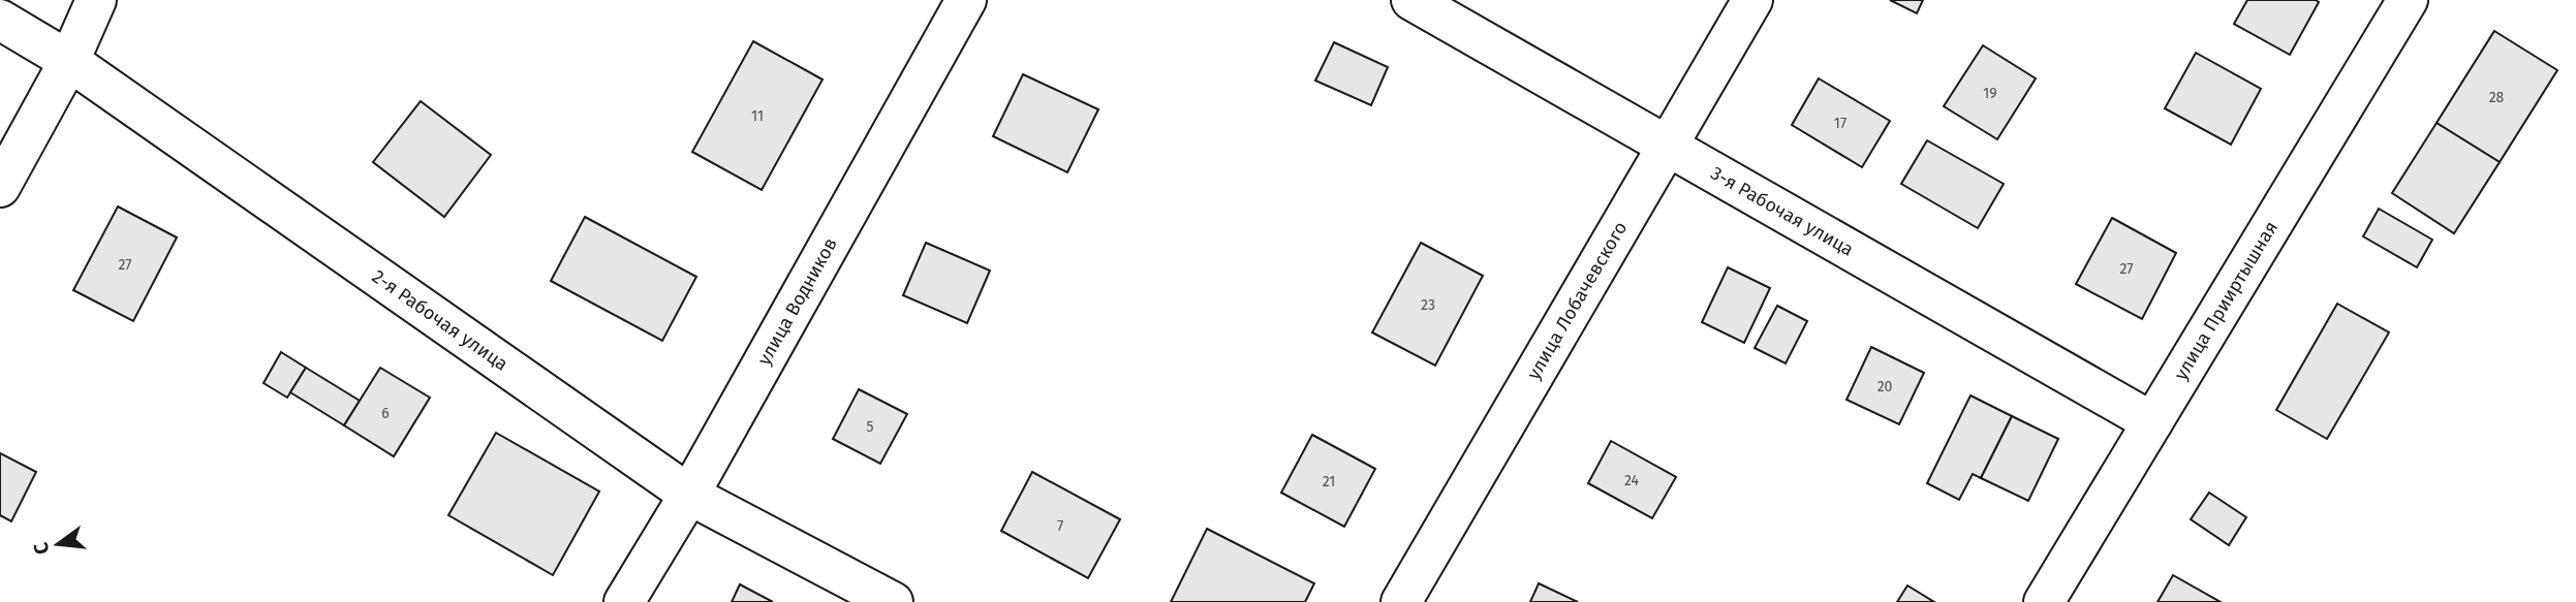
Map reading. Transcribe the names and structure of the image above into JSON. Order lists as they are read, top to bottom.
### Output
{
  "streets": {
    "street": [
      "3-я Рабочая улица",
      "улица Лобачевского",
      "улица Прииртышная",
      "улица Водников",
      "2-я Рабочая улица"
    ]
  },
  "crossings": [
    ["3-я Рабочая улица", "улица Лобачевского"],
    ["3-я Рабочая улица", "улица Прииртышная"],
    ["улица Водников", "2-я Рабочая улица"]
  ],
  "house_numbers": [
    "19",
    "28",
    "11",
    "17",
    "27",
    "27",
    "23",
    "20",
    "6",
    "5",
    "24",
    "21",
    "7"
  ],
  "north": "left"
}
